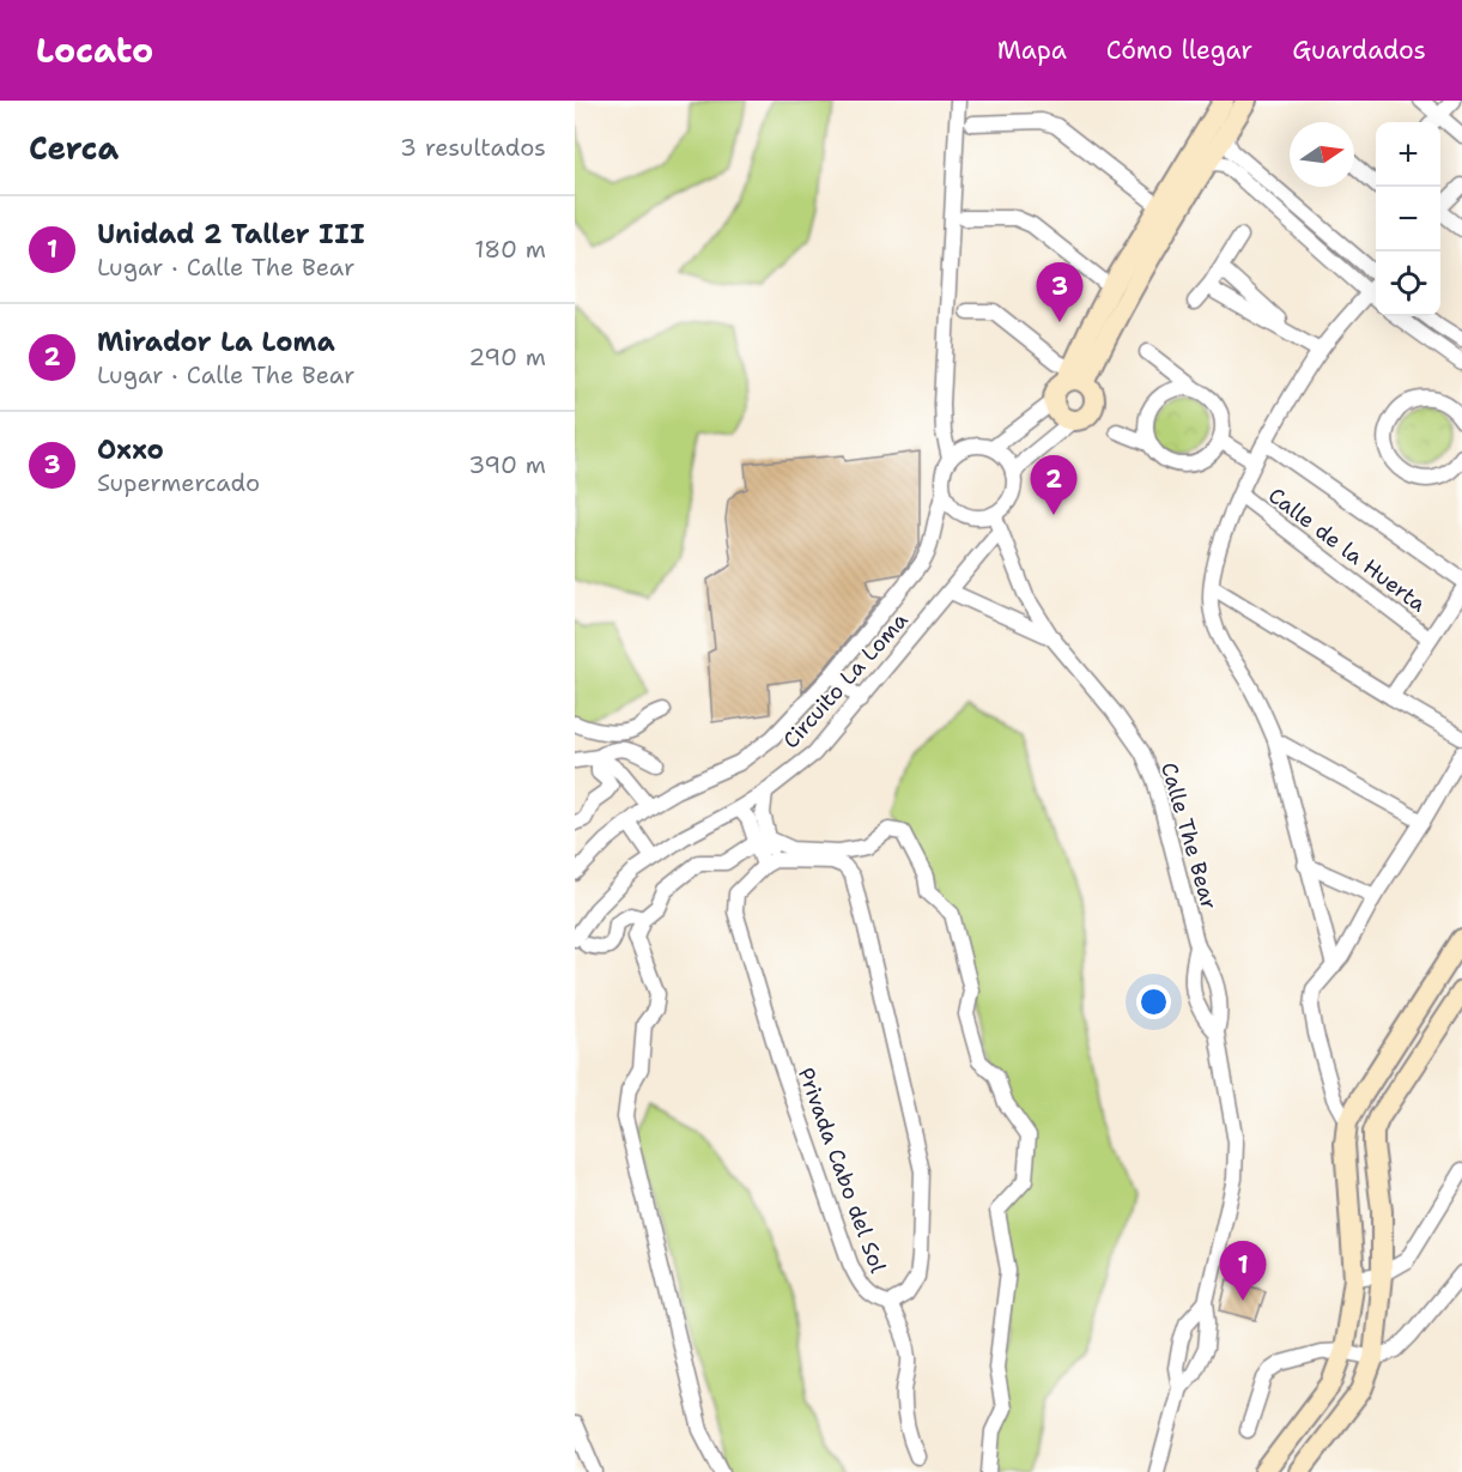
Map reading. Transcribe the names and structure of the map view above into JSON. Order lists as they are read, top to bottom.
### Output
{
  "streets": {
    "street": [
      "Calle de la Huerta",
      "Circuito La Loma",
      "Calle The Bear",
      "Privada Cabo del Sol"
    ]
  },
  "crossings": [
    ["Circuito La Loma", "Calle The Bear"]
  ],
  "north": "right",
  "page": {
    "header": "Locato",
    "nav": ["Mapa", "Cómo llegar", "Guardados"],
    "heading": ["Cerca", "3 resultados"],
    "map_buttons": ["+", "−"],
    "list": [
      {
        "mark": "1",
        "name": "Unidad 2 Taller III",
        "note": "Lugar · Calle The Bear",
        "value": "180 m"
      },
      {
        "mark": "2",
        "name": "Mirador La Loma",
        "note": "Lugar · Calle The Bear",
        "value": "290 m"
      },
      {
        "mark": "3",
        "name": "Oxxo",
        "note": "Supermercado",
        "value": "390 m"
      }
    ],
    "pins": ["3", "2", "1"]
  }
}
